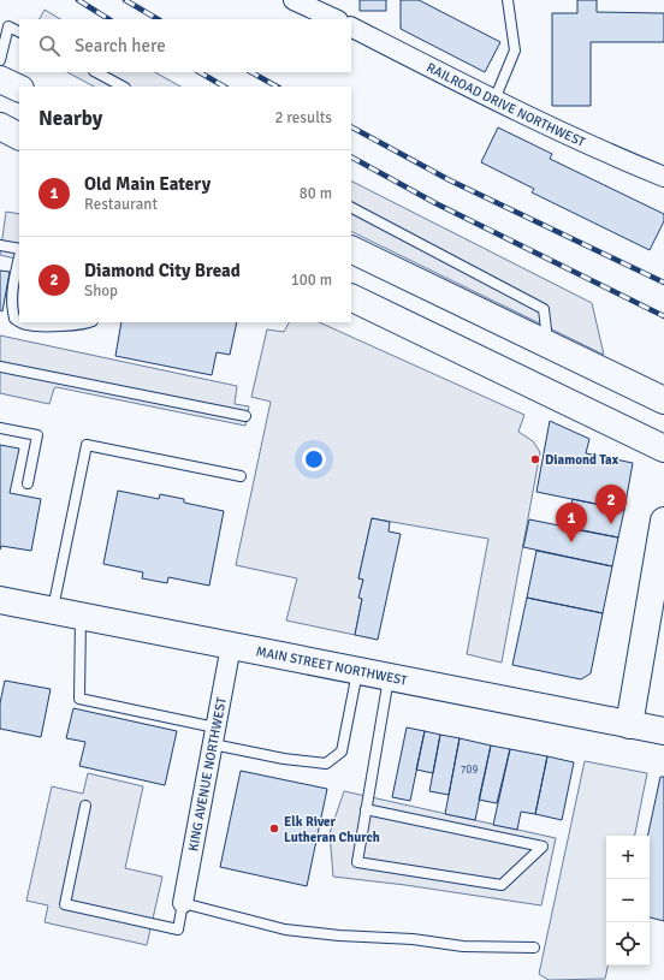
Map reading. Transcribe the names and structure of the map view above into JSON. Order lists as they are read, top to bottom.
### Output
{
  "streets": {
    "main road": ["MAIN STREET NORTHWEST"],
    "street": ["RAILROAD DRIVE NORTHWEST", "KING AVENUE NORTHWEST"]
  },
  "crossings": [
    ["MAIN STREET NORTHWEST", "KING AVENUE NORTHWEST"]
  ],
  "places": ["Diamond Tax", "Elk River Lutheran Church"],
  "house_numbers": ["709"],
  "page": {
    "search": "Search here",
    "heading": ["Nearby", "2 results"],
    "list": [
      {
        "mark": "1",
        "name": "Old Main Eatery",
        "note": "Restaurant",
        "value": "80 m"
      },
      {
        "mark": "2",
        "name": "Diamond City Bread",
        "note": "Shop",
        "value": "100 m"
      }
    ],
    "pins": ["2", "1"],
    "map_buttons": ["+", "−"]
  }
}
